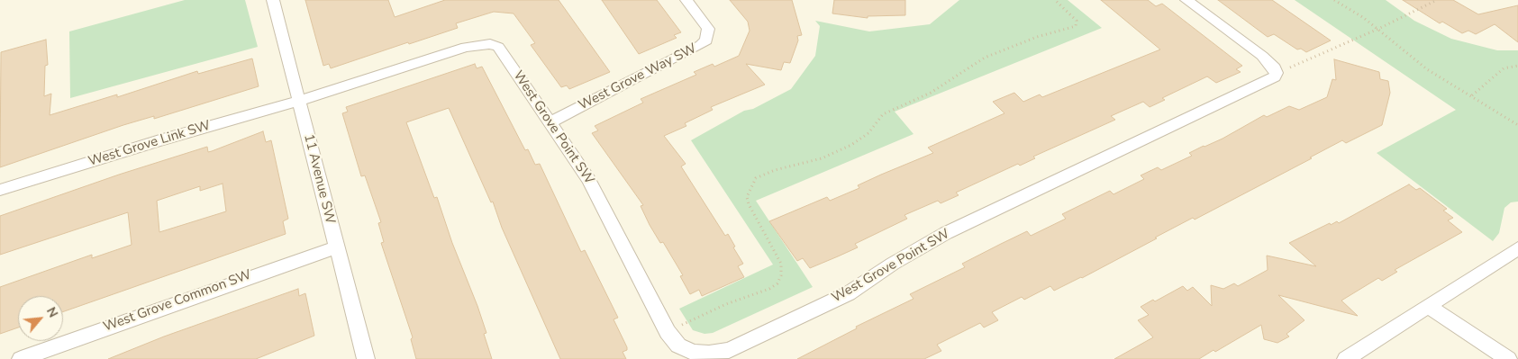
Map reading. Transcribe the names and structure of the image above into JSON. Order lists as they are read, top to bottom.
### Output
{
  "streets": {
    "street": [
      "West Grove Way SW",
      "West Grove Point SW",
      "West Grove Link SW",
      "11 Avenue SW",
      "West Grove Common SW"
    ]
  },
  "crossings": [
    ["West Grove Way SW", "West Grove Point SW"],
    ["West Grove Point SW", "West Grove Link SW"],
    ["West Grove Point SW", "11 Avenue SW"],
    ["West Grove Link SW", "11 Avenue SW"],
    ["11 Avenue SW", "West Grove Common SW"]
  ],
  "north": "top right"
}
